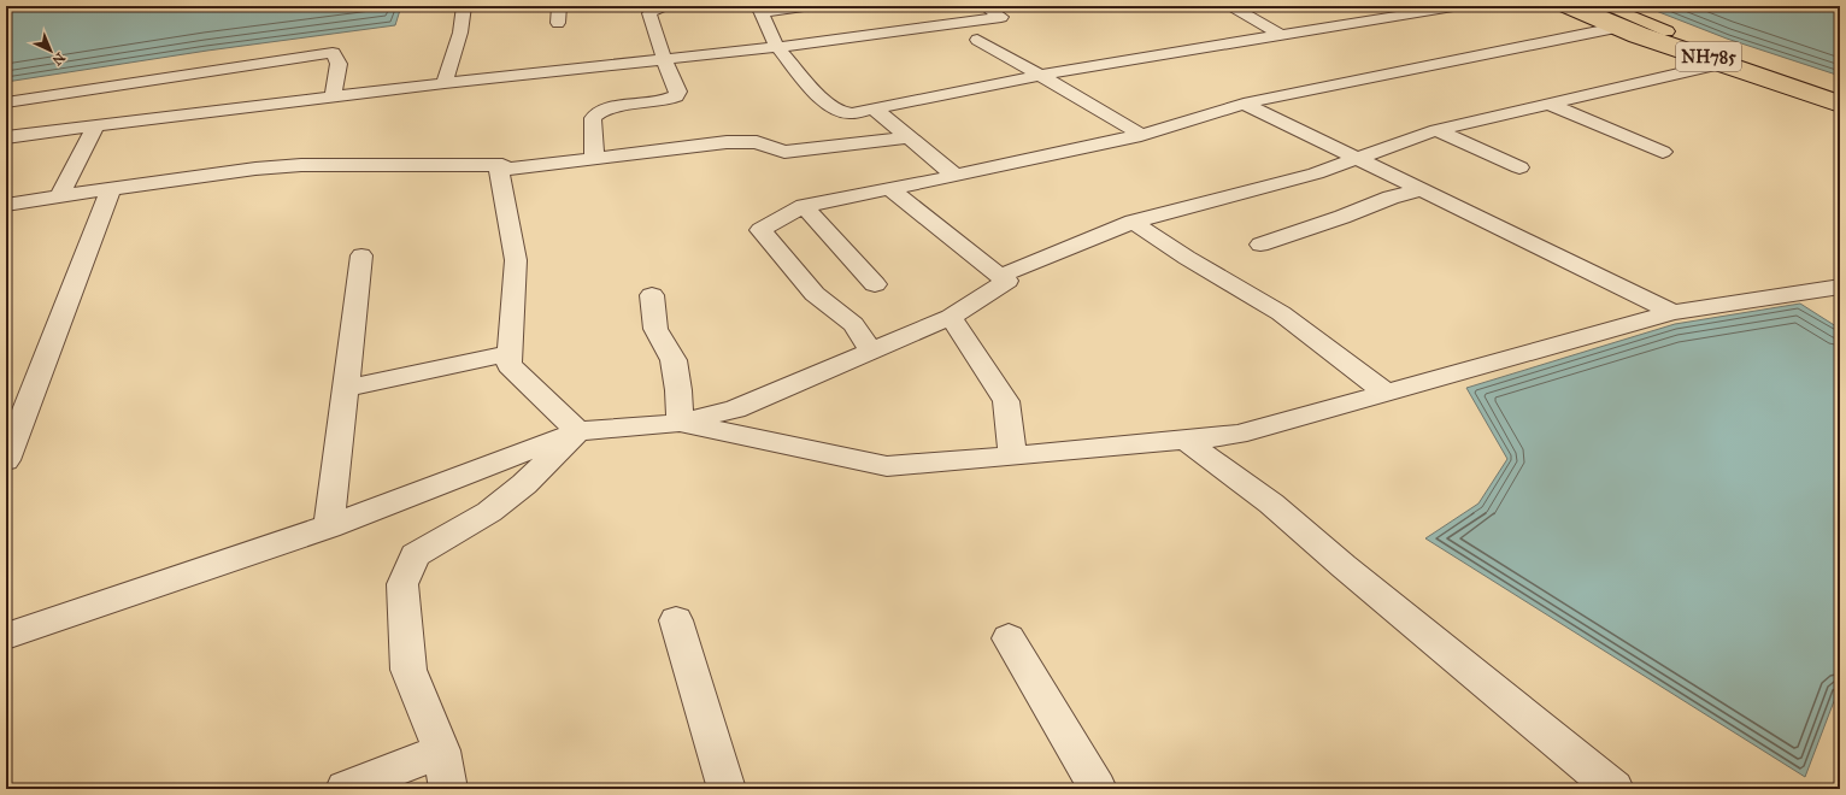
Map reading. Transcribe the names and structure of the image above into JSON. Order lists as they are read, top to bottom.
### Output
{
  "streets": {
    "main road": ["NH785"]
  },
  "north": "bottom right"
}
